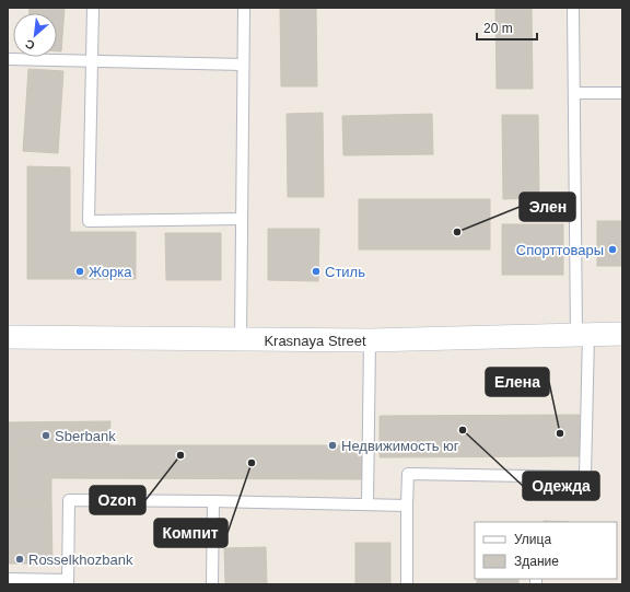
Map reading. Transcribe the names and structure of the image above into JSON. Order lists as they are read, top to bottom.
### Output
{
  "streets": {
    "street": ["Krasnaya Street"]
  },
  "places": [
    "Элен",
    "Спорттовары",
    "Жорка",
    "Стиль",
    "Одежда",
    "Елена",
    "Sberbank",
    "Недвижимость юг",
    "Ozon",
    "Компит",
    "Rosselkhozbank"
  ],
  "legend": ["Улица", "Здание"],
  "scale_bar": "20 m",
  "north": "bottom left"
}
